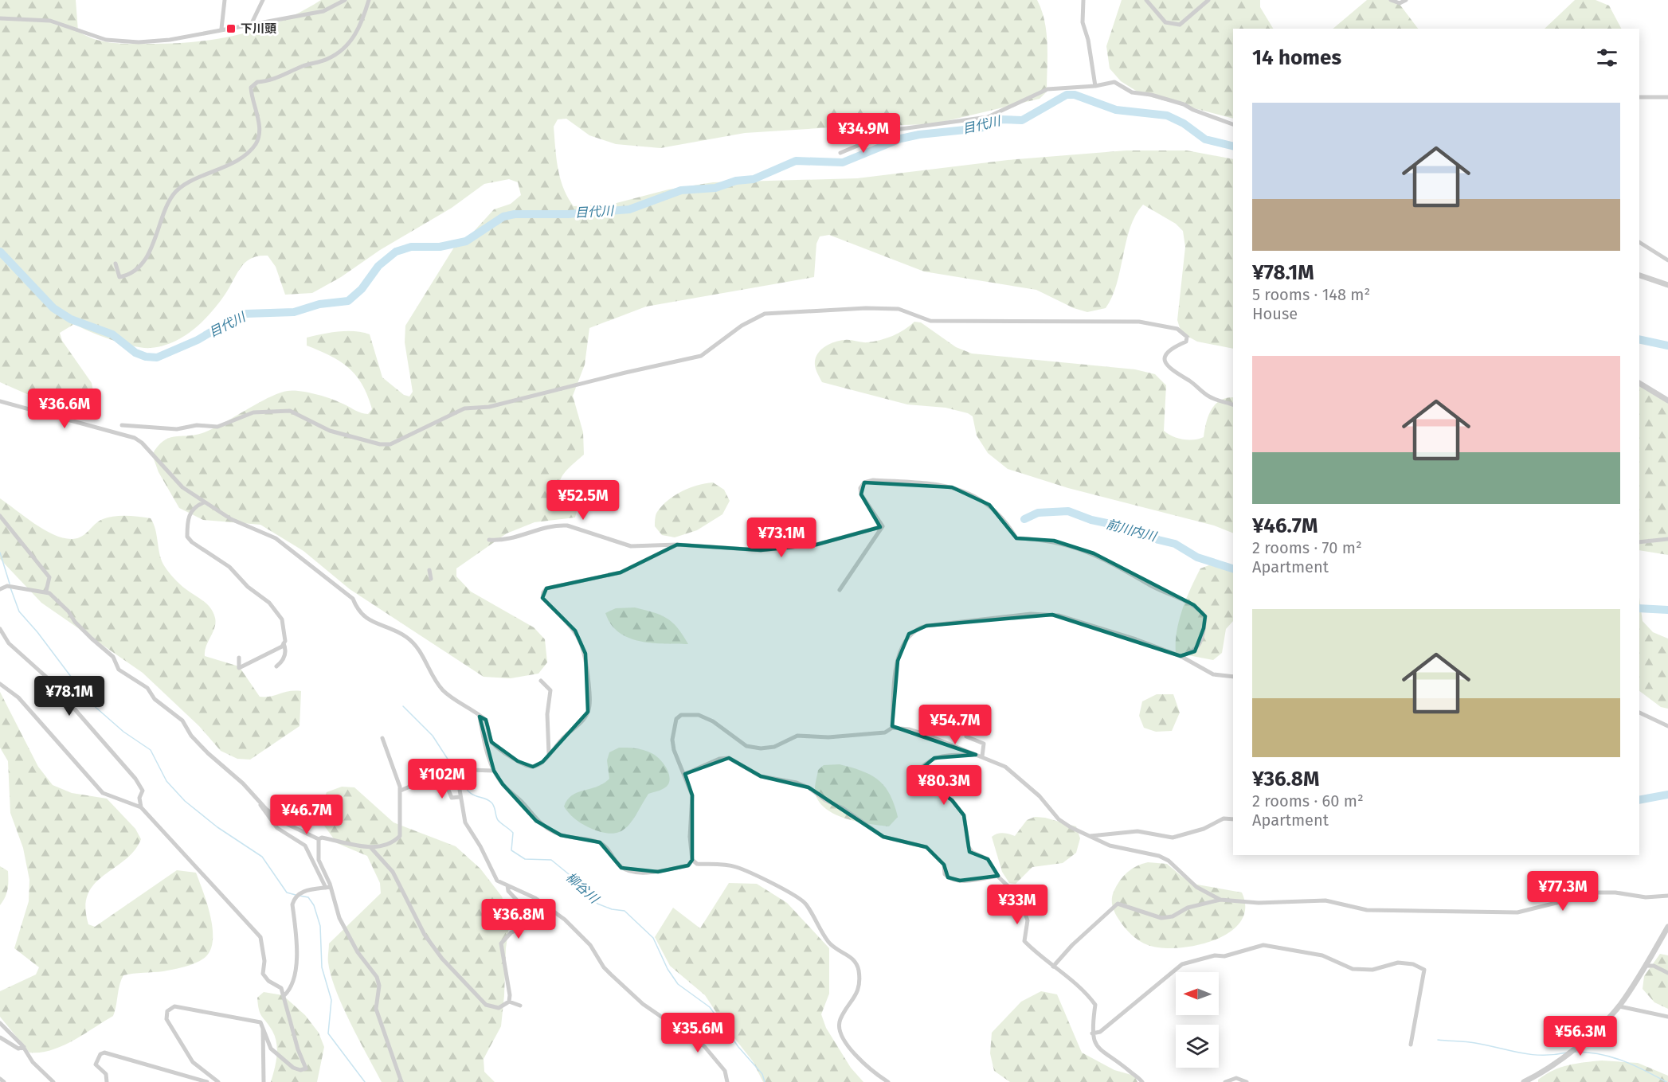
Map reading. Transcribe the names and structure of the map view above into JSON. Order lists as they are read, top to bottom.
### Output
{
  "water": ["目代川", "前川内川", "柳谷川"],
  "places": {
    "transit": ["下川頭"]
  },
  "north": "left",
  "page": {
    "heading": "14 homes",
    "list": [
      {
        "name": "¥78.1M",
        "note": "5 rooms · 148 m² · House"
      },
      {
        "name": "¥46.7M",
        "note": "2 rooms · 70 m² · Apartment"
      },
      {
        "name": "¥36.8M",
        "note": "2 rooms · 60 m² · Apartment"
      }
    ],
    "price": [
      "¥34.9M",
      "¥36.6M",
      "¥52.5M",
      "¥73.1M",
      "¥78.1M",
      "¥54.7M",
      "¥102M",
      "¥80.3M",
      "¥46.7M",
      "¥77.3M",
      "¥33M",
      "¥36.8M",
      "¥35.6M",
      "¥56.3M"
    ]
  }
}
